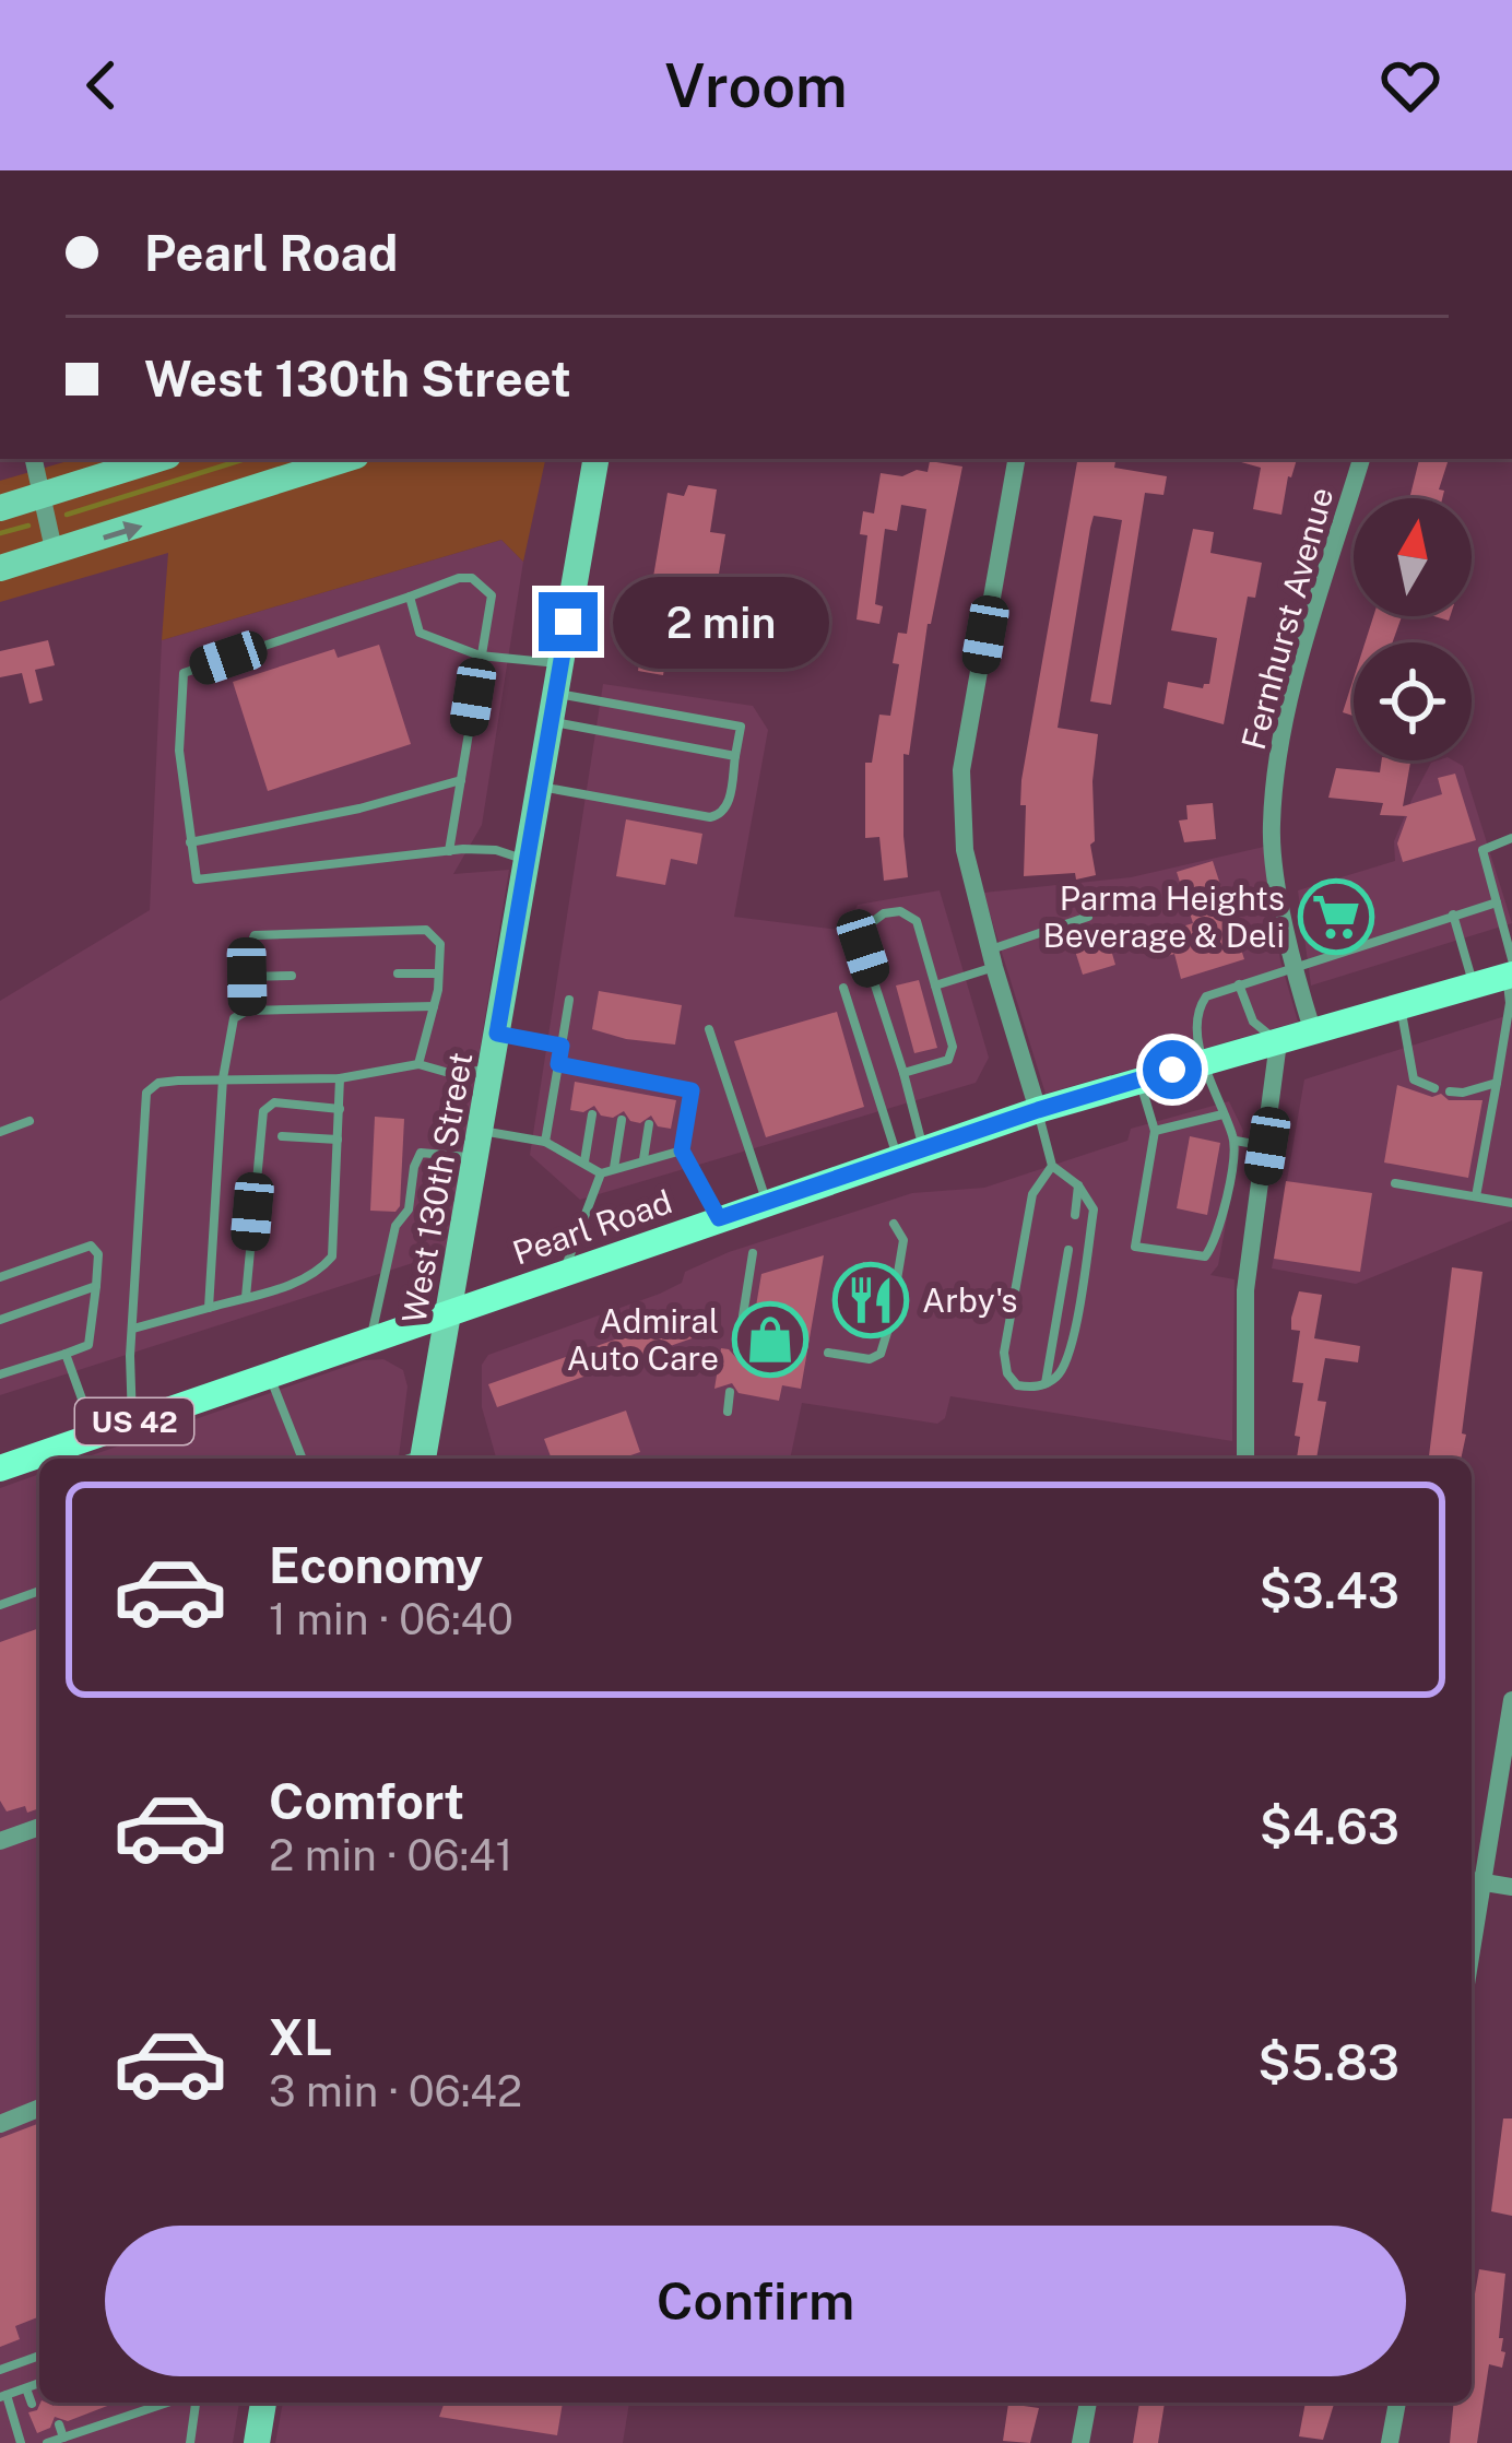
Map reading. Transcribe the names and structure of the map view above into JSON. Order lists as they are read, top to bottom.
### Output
{
  "streets": {
    "main road": ["West 130th Street", "Pearl Road", "US 42"],
    "street": ["Fernhurst Avenue"]
  },
  "crossings": [
    ["Fernhurst Avenue", "Pearl Road"],
    ["West 130th Street", "Pearl Road"]
  ],
  "places": {
    "supermarket": ["Parma Heights Beverage & Deli"],
    "restaurant": ["Arby's"],
    "shop": ["Admiral Auto Care"]
  },
  "north": "top",
  "page": {
    "header": "Vroom",
    "banner": ["Pearl Road", "West 130th Street"],
    "bubble": "2 min",
    "list": [
      {
        "name": "Economy",
        "note": "1 min · 06:40",
        "value": "$3.43"
      },
      {
        "name": "Comfort",
        "note": "2 min · 06:41",
        "value": "$4.63"
      },
      {
        "name": "XL",
        "note": "3 min · 06:42",
        "value": "$5.83"
      }
    ],
    "buttons": "Confirm"
  }
}
